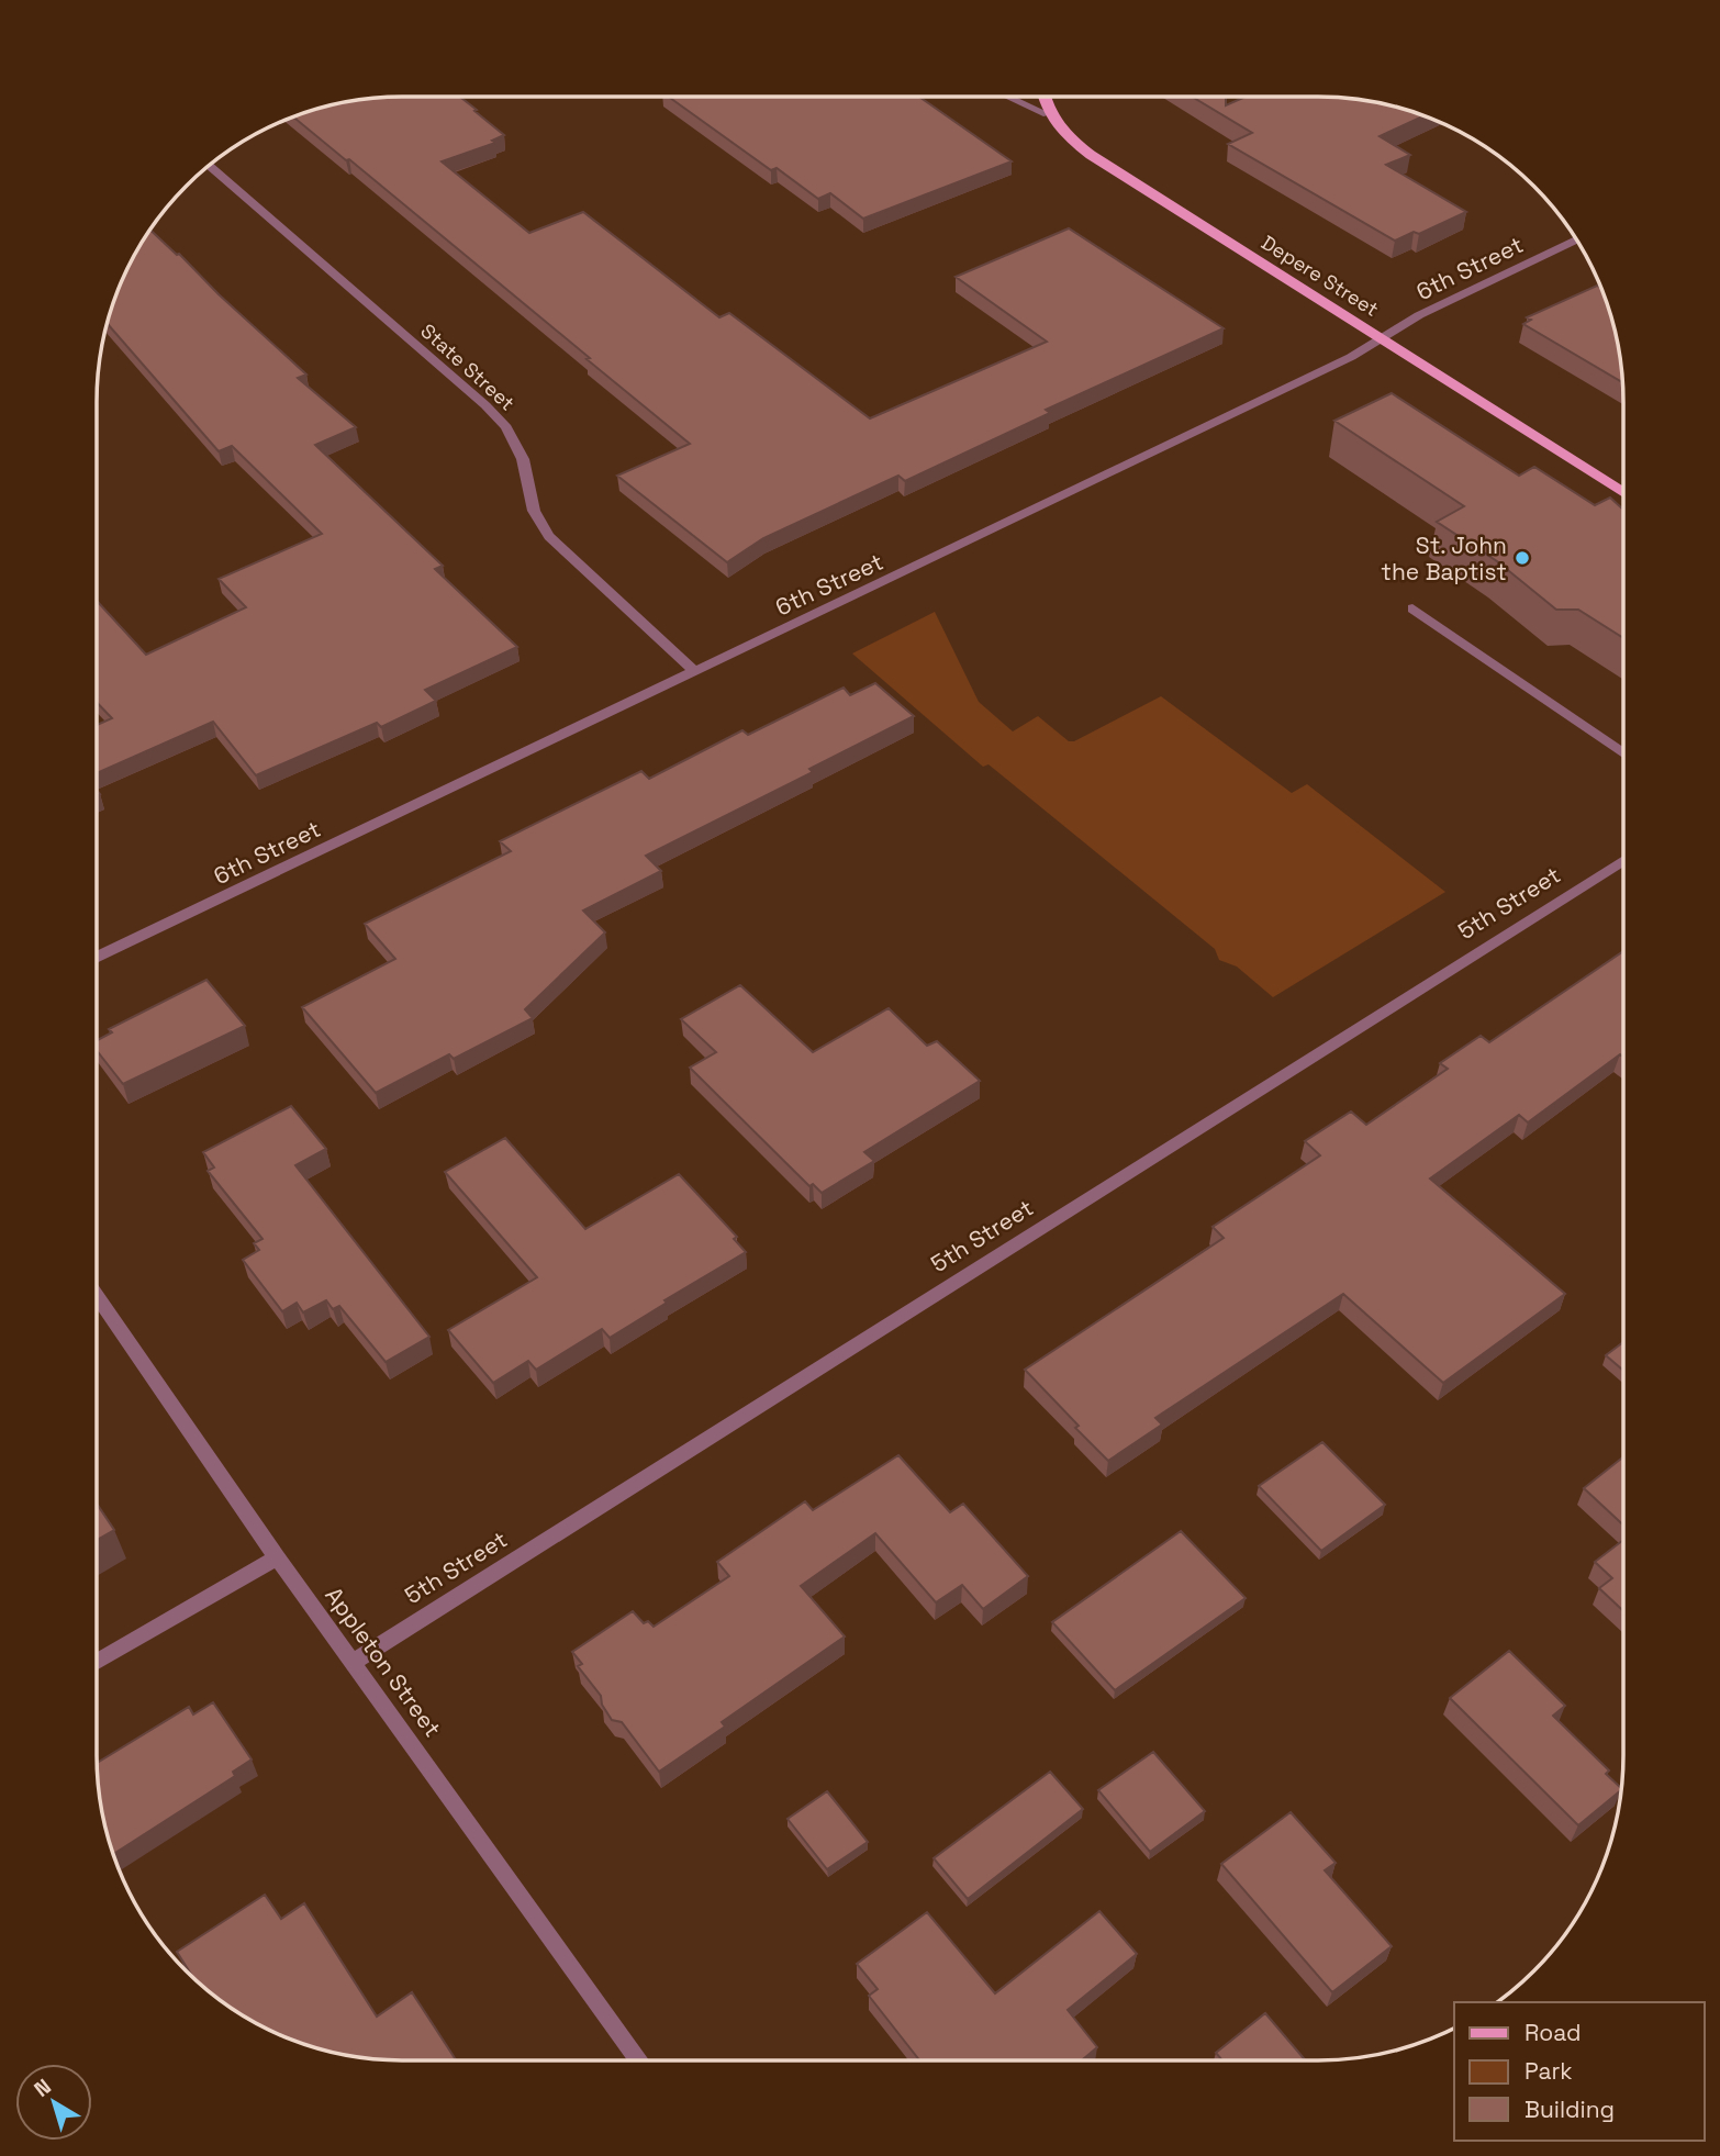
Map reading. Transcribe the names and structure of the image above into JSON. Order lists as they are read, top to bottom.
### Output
{
  "streets": {
    "main road": ["Depere Street"],
    "street": [
      "6th Street",
      "State Street",
      "5th Street",
      "Appleton Street"
    ]
  },
  "crossings": [
    ["6th Street", "Depere Street"],
    ["6th Street", "State Street"],
    ["5th Street", "Appleton Street"]
  ],
  "places": ["St. John the Baptist"],
  "legend": ["Road", "Park", "Building"],
  "north": "top left"
}
